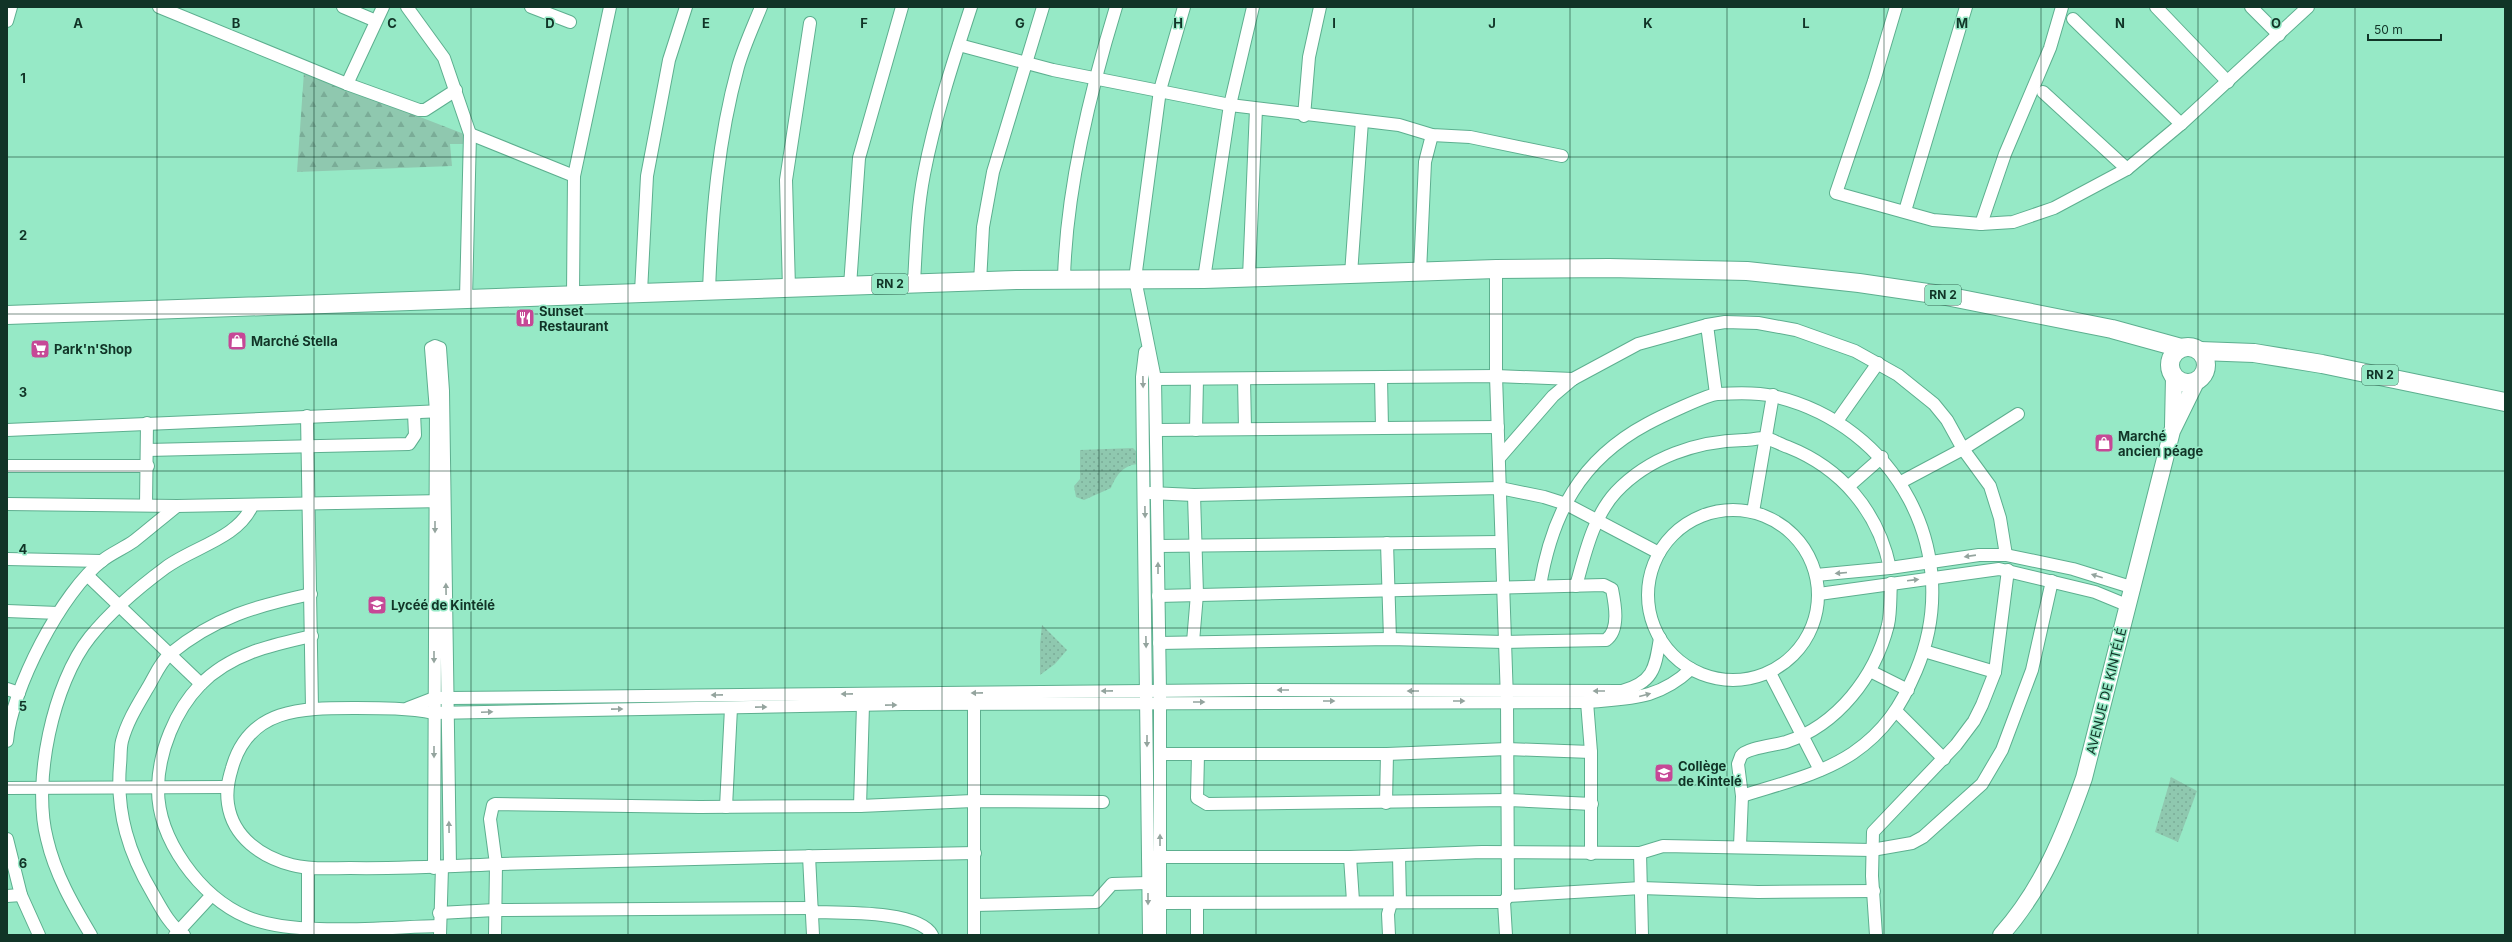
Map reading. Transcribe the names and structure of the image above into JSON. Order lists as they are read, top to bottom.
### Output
{
  "streets": {
    "highway": ["RN 2"],
    "main road": ["AVENUE DE KINTÉLÉ"]
  },
  "crossings": [
    ["RN 2", "AVENUE DE KINTÉLÉ"]
  ],
  "places": {
    "restaurant": ["Sunset Restaurant"],
    "shop": ["Marché Stella", "Marché ancien péage"],
    "supermarket": ["Park'n'Shop"],
    "school or university": ["Lycéé de Kintélé", "Collège de Kintelé"]
  },
  "scale_bar": "50 m",
  "grid": {
    "columns": [
      "A",
      "B",
      "C",
      "D",
      "E",
      "F",
      "G",
      "H",
      "I",
      "J",
      "K",
      "L",
      "M",
      "N",
      "O"
    ],
    "rows": [
      "1",
      "2",
      "3",
      "4",
      "5",
      "6"
    ]
  }
}
